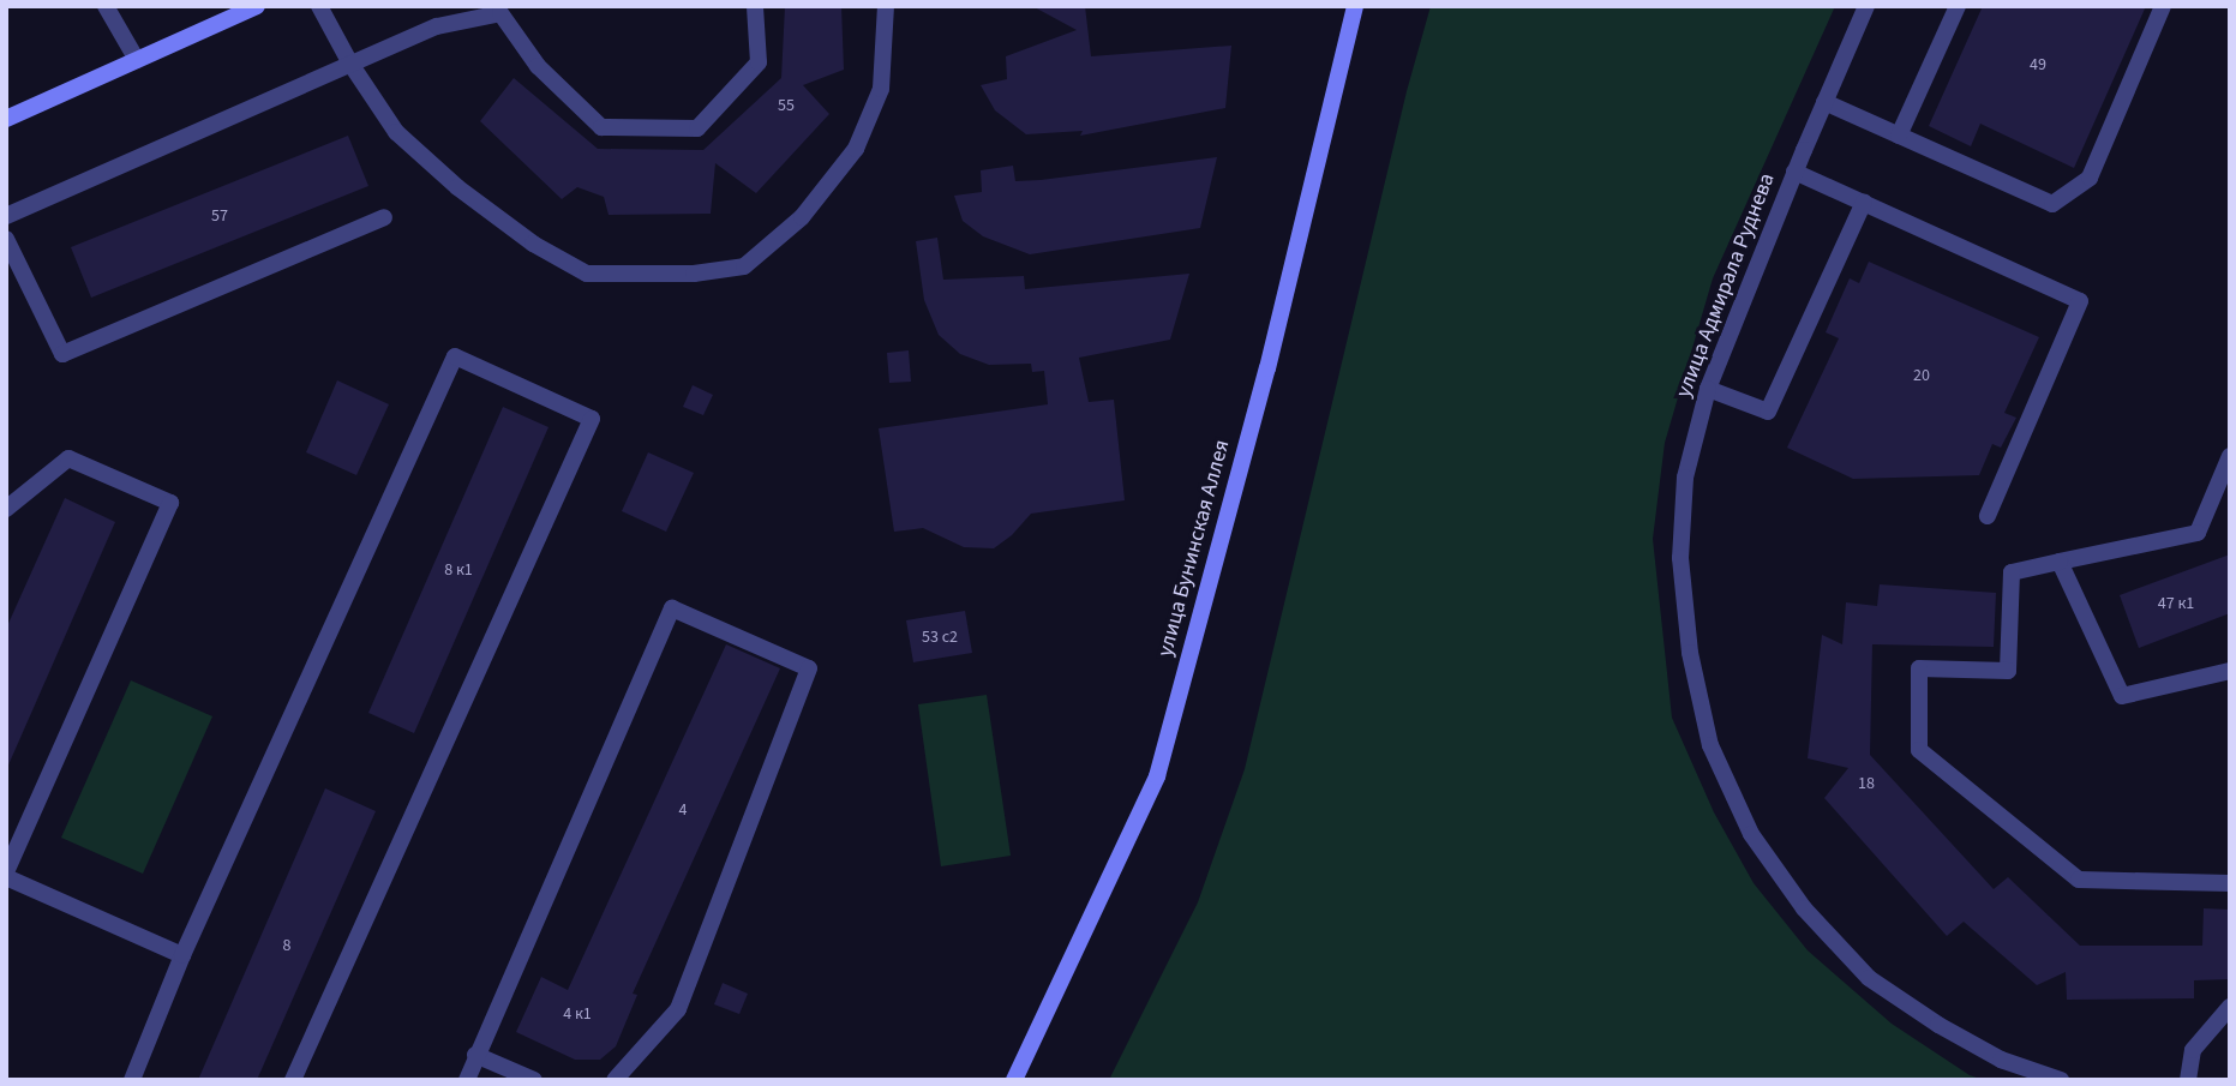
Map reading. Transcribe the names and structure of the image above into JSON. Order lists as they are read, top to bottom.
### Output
{
  "streets": {
    "street": ["улица Адмирала Руднева", "улица Бунинская Аллея"]
  },
  "house_numbers": [
    "49",
    "55",
    "57",
    "20",
    "8 к1",
    "47 к1",
    "53 с2",
    "18",
    "4",
    "8",
    "4 к1"
  ]
}
